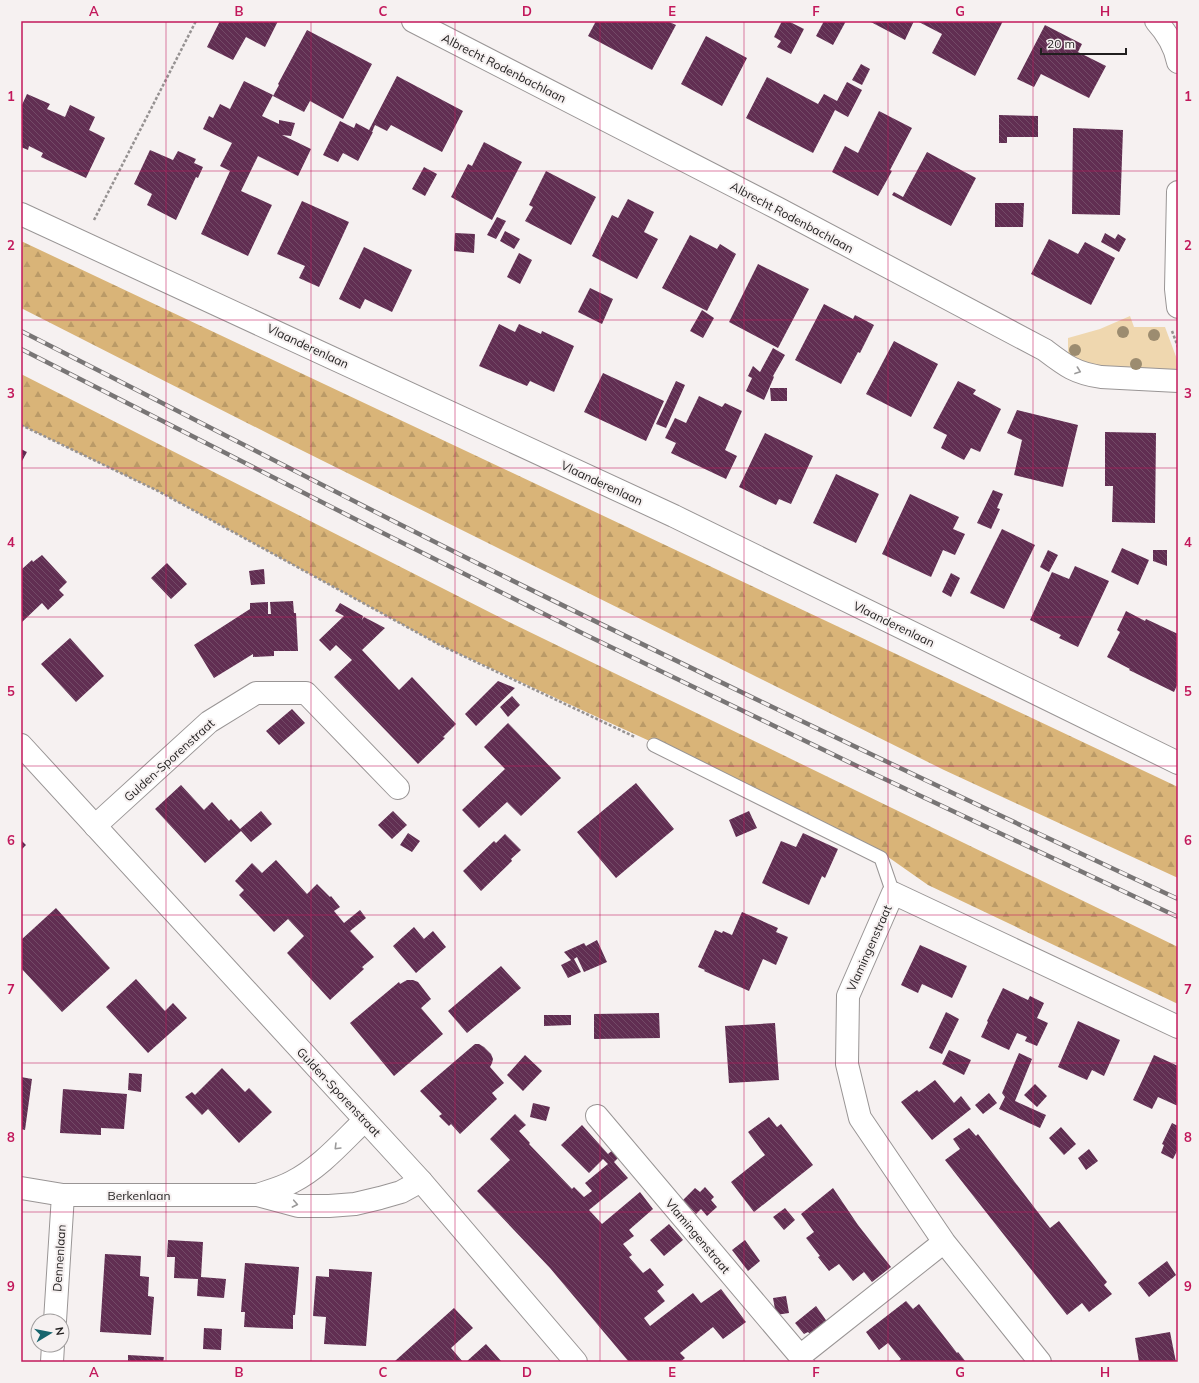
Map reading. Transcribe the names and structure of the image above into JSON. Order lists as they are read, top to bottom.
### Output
{
  "streets": {
    "street": [
      "Albrecht Rodenbachlaan",
      "Vlaanderenlaan",
      "Gulden-Sporenstraat",
      "Vlamingenstraat",
      "Berkenlaan",
      "Dennenlaan"
    ]
  },
  "crossings": [
    ["Gulden-Sporenstraat", "Berkenlaan"],
    ["Berkenlaan", "Dennenlaan"]
  ],
  "one_way": ["Albrecht Rodenbachlaan"],
  "scale_bar": "20 m",
  "north": "right",
  "grid": {
    "columns": [
      "A",
      "B",
      "C",
      "D",
      "E",
      "F",
      "G",
      "H"
    ],
    "rows": [
      "1",
      "2",
      "3",
      "4",
      "5",
      "6",
      "7",
      "8",
      "9"
    ]
  }
}
